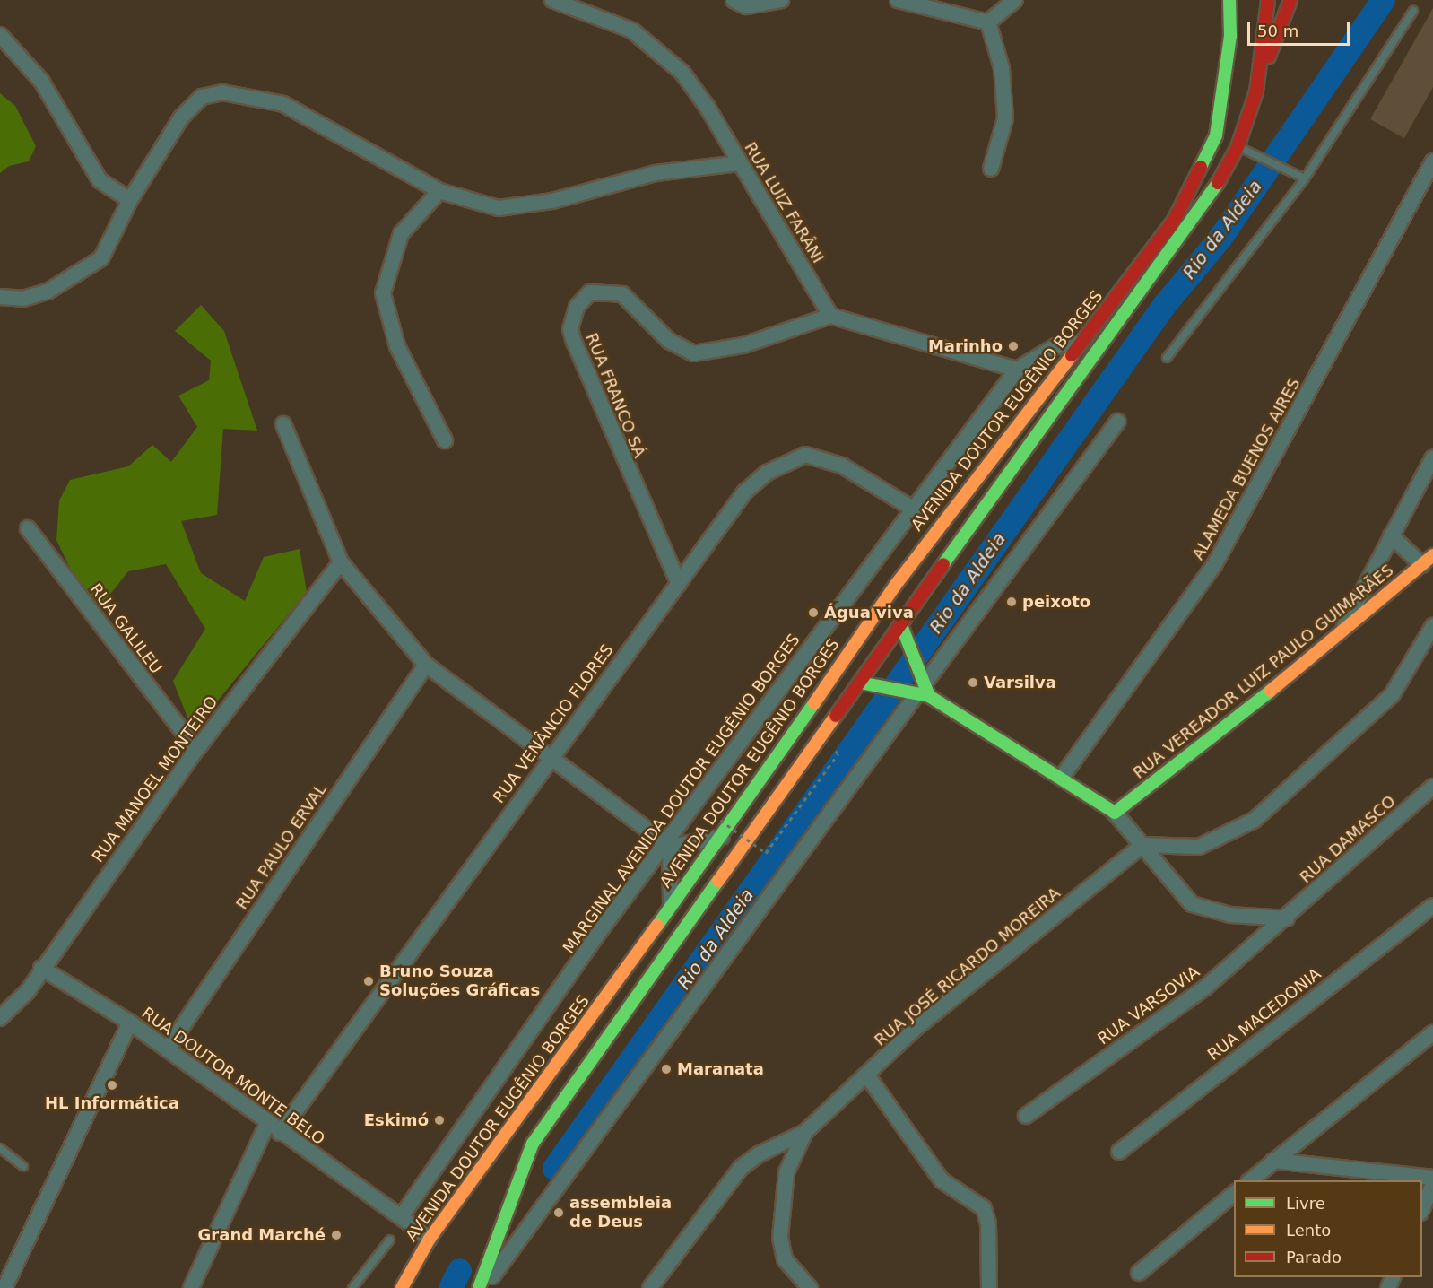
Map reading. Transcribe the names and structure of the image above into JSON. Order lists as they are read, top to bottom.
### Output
{
  "streets": {
    "main road": ["AVENIDA DOUTOR EUGÊNIO BORGES", "RUA VEREADOR LUIZ PAULO GUIMARÃES"],
    "street": [
      "RUA LUIZ FARÂNI",
      "RUA FRANCO SÁ",
      "ALAMEDA BUENOS AIRES",
      "RUA GALILEU",
      "RUA VENÂNCIO FLORES",
      "RUA MANOEL MONTEIRO",
      "MARGINAL AVENIDA DOUTOR EUGÊNIO BORGES",
      "RUA DAMASCO",
      "RUA PAULO ERVAL",
      "RUA JOSÉ RICARDO MOREIRA",
      "RUA VARSOVIA",
      "RUA MACEDONIA",
      "RUA DOUTOR MONTE BELO"
    ]
  },
  "crossings": [
    ["RUA LUIZ FARÂNI", "RUA FRANCO SÁ"],
    ["RUA FRANCO SÁ", "RUA VENÂNCIO FLORES"],
    ["AVENIDA DOUTOR EUGÊNIO BORGES", "MARGINAL AVENIDA DOUTOR EUGÊNIO BORGES"],
    ["RUA GALILEU", "RUA MANOEL MONTEIRO"],
    ["RUA VENÂNCIO FLORES", "MARGINAL AVENIDA DOUTOR EUGÊNIO BORGES"],
    ["RUA VENÂNCIO FLORES", "RUA DOUTOR MONTE BELO"],
    ["RUA MANOEL MONTEIRO", "RUA DOUTOR MONTE BELO"],
    ["MARGINAL AVENIDA DOUTOR EUGÊNIO BORGES", "RUA DOUTOR MONTE BELO"],
    ["RUA DAMASCO", "RUA VARSOVIA"],
    ["RUA PAULO ERVAL", "RUA DOUTOR MONTE BELO"]
  ],
  "water": ["Rio da Aldeia"],
  "places": [
    "Marinho",
    "peixoto",
    "Água viva",
    "Varsilva",
    "Bruno Souza Soluções Gráficas",
    "Maranata",
    "HL Informática",
    "Eskimó",
    "assembleia de Deus",
    "Grand Marché"
  ],
  "legend": ["Livre", "Lento", "Parado"],
  "scale_bar": "50 m"
}
